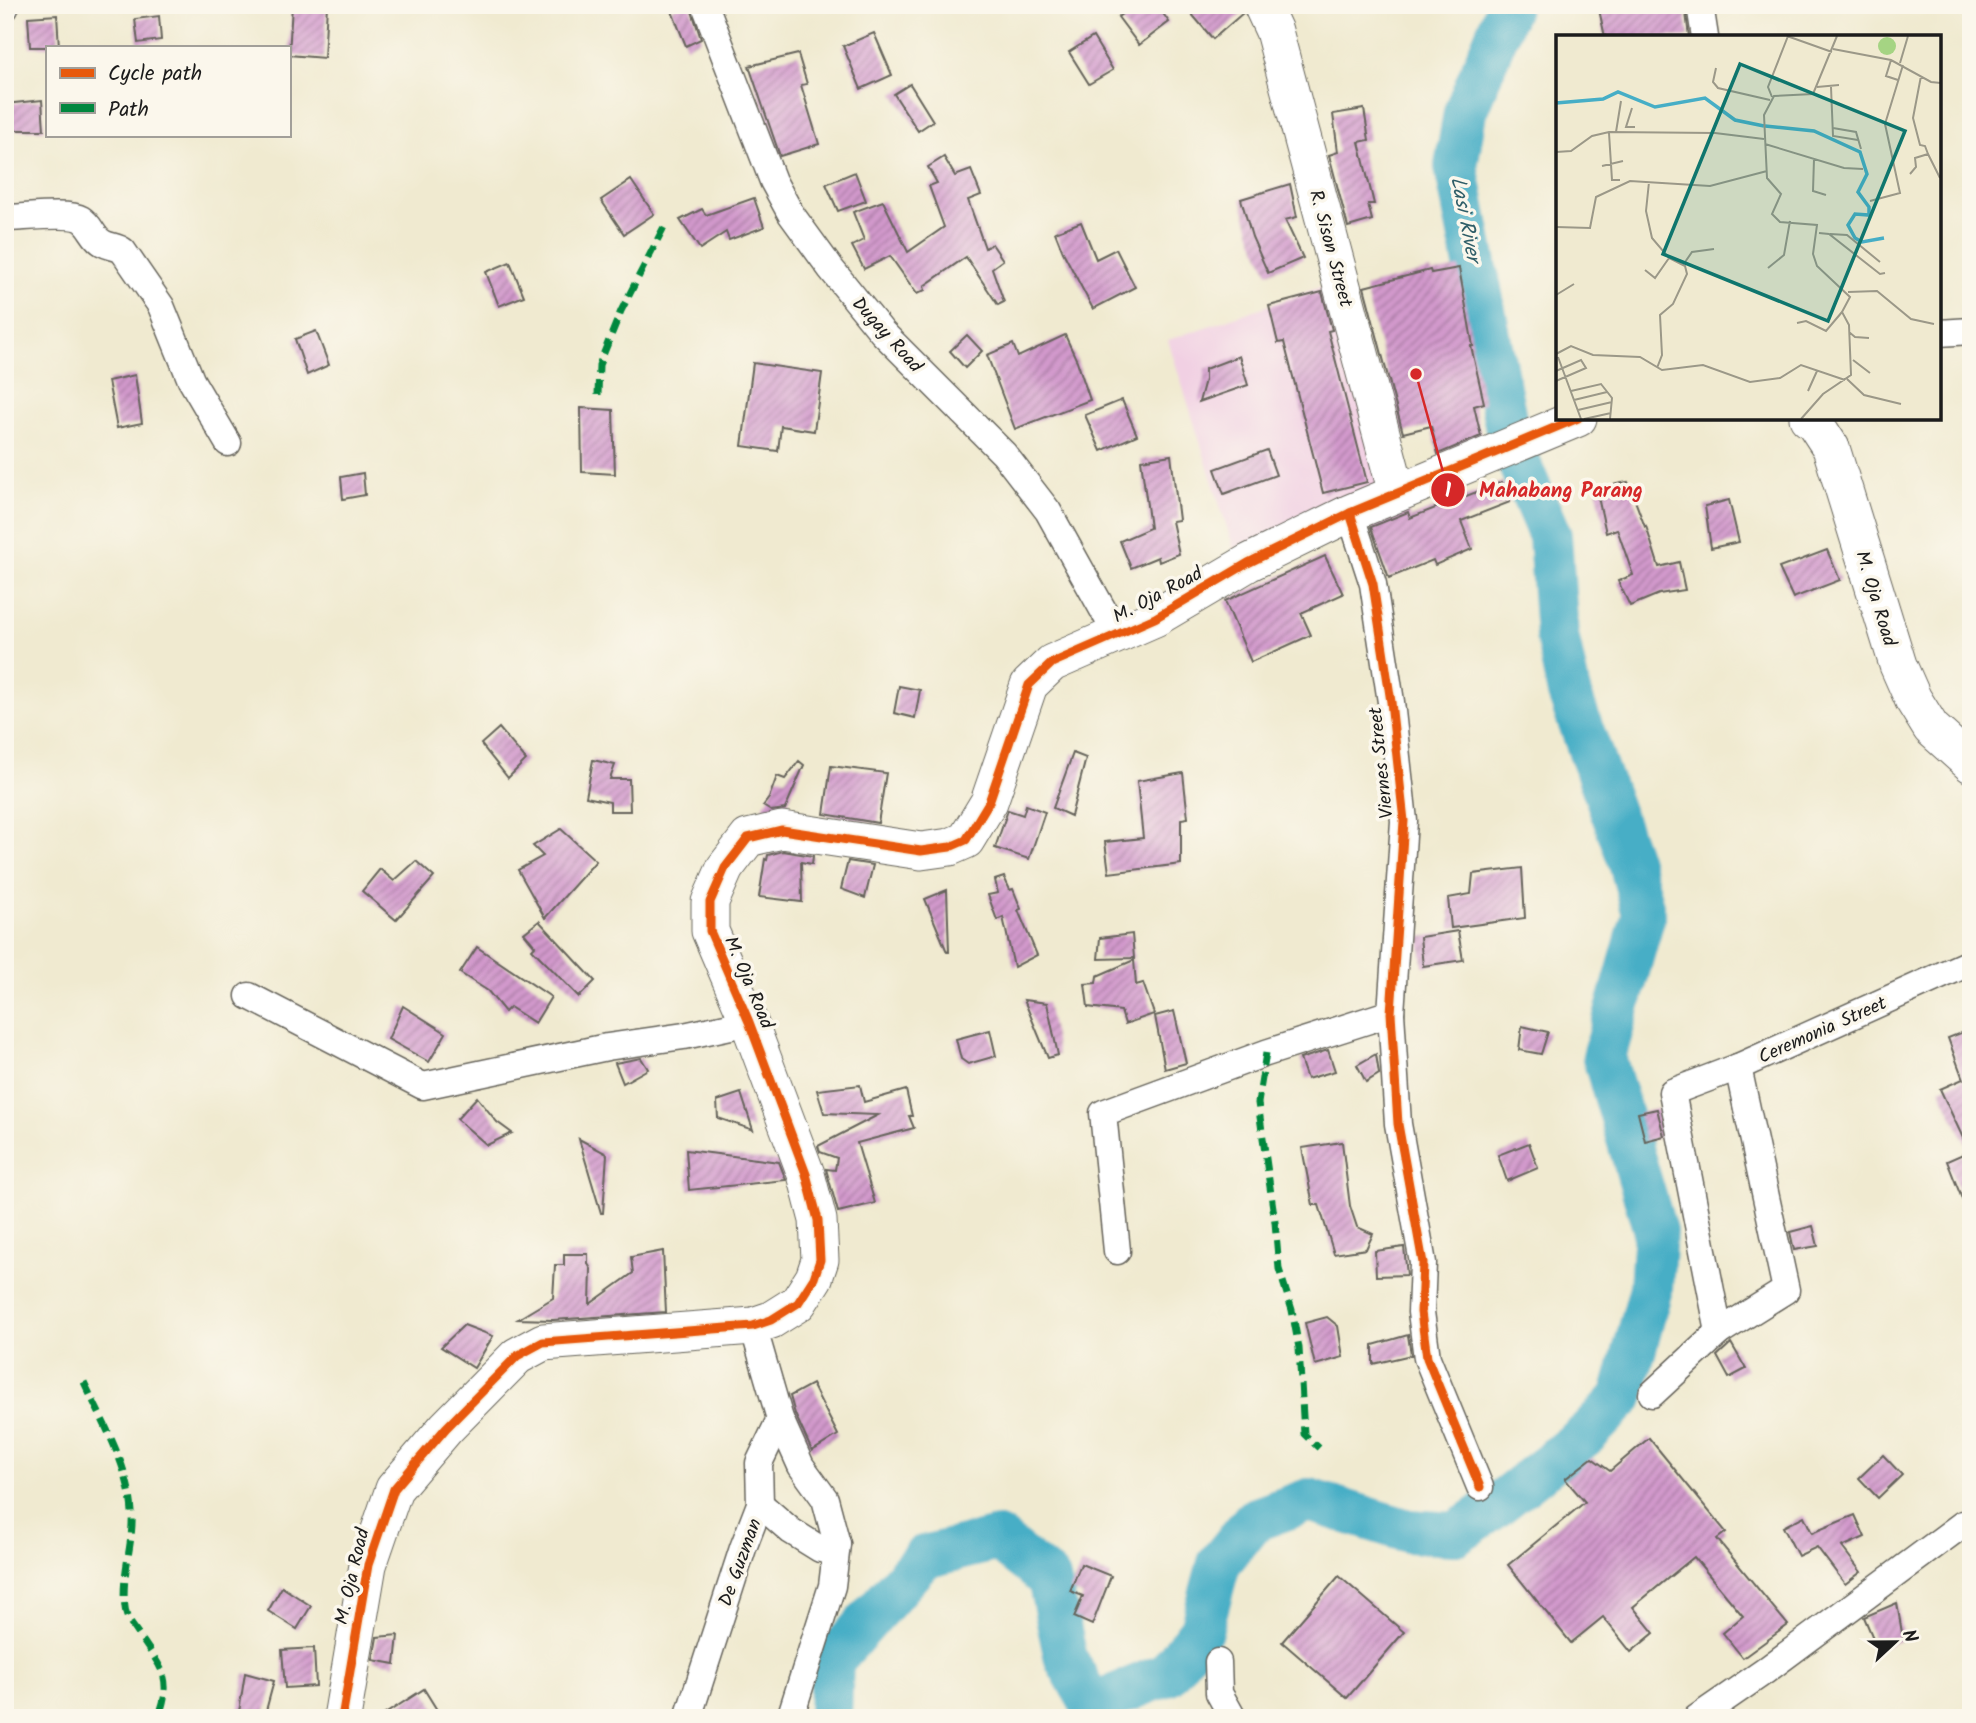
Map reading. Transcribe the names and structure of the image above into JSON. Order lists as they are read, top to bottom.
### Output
{
  "streets": {
    "street": [
      "R. Sison Street",
      "Dugay Road",
      "M. Oja Road",
      "Viernes Street",
      "Ceremonia Street",
      "De Guzman"
    ]
  },
  "crossings": [
    ["R. Sison Street", "M. Oja Road"],
    ["Dugay Road", "M. Oja Road"],
    ["M. Oja Road", "Viernes Street"]
  ],
  "water": ["Lasi River"],
  "places": ["Mahabang Parang"],
  "legend": ["Cycle path", "Path"],
  "north": "right"
}
